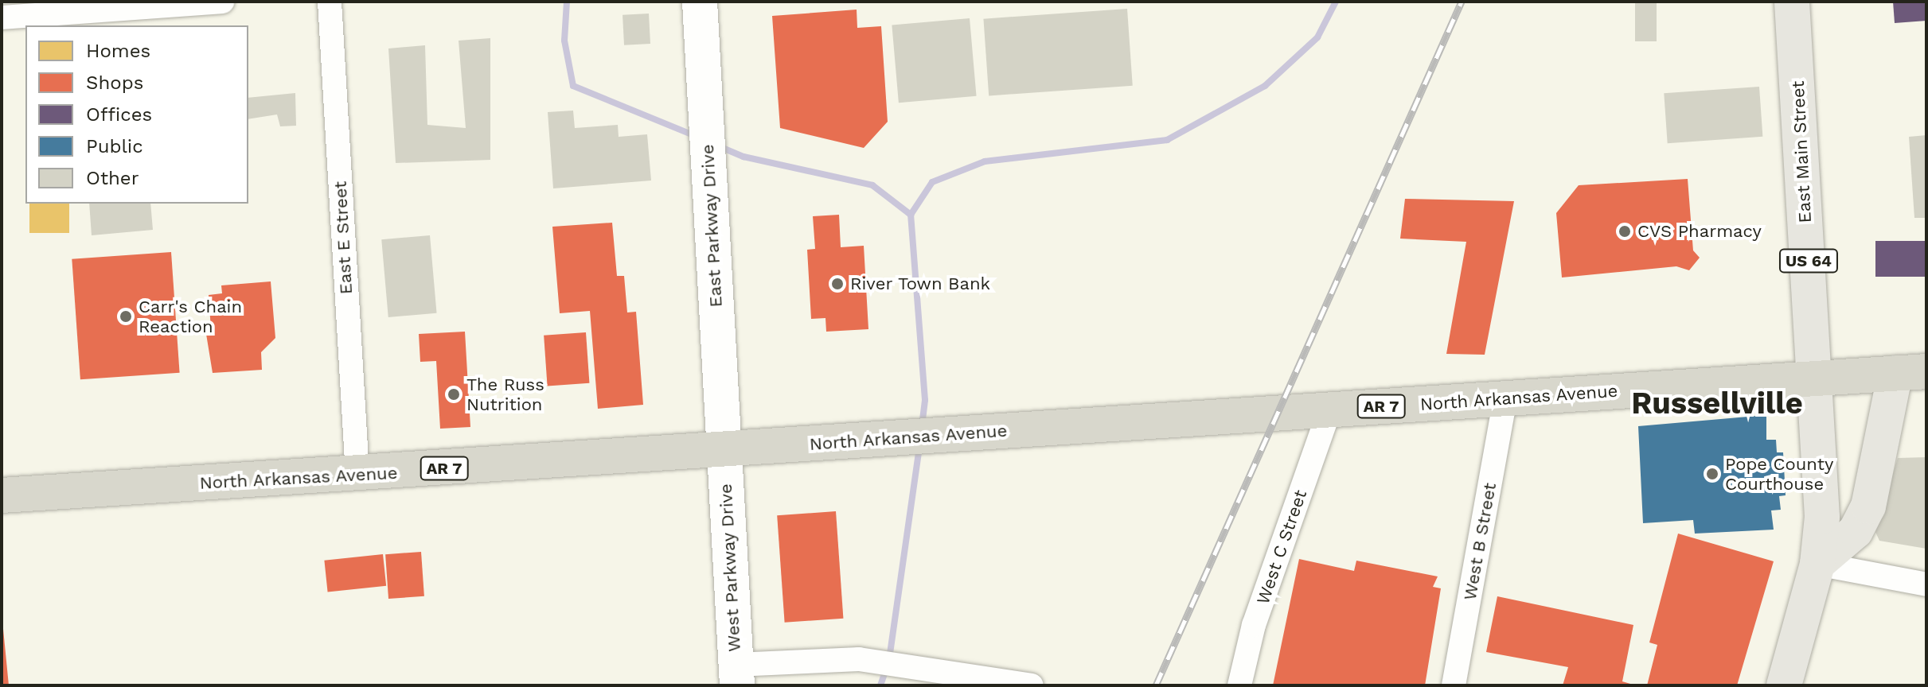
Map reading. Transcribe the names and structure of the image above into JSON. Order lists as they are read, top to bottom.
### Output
{
  "streets": {
    "highway": ["North Arkansas Avenue", "AR 7"],
    "main road": [
      "East Main Street",
      "East Parkway Drive",
      "US 64",
      "West Parkway Drive"
    ],
    "street": ["East E Street", "West B Street", "West C Street"]
  },
  "crossings": [
    ["East Main Street", "US 64"],
    ["East Main Street", "North Arkansas Avenue"],
    ["East Main Street", "AR 7"],
    ["East Parkway Drive", "North Arkansas Avenue"],
    ["East Parkway Drive", "West Parkway Drive"],
    ["East E Street", "North Arkansas Avenue"],
    ["US 64", "North Arkansas Avenue"],
    ["US 64", "AR 7"],
    ["North Arkansas Avenue", "AR 7"],
    ["North Arkansas Avenue", "West B Street"],
    ["North Arkansas Avenue", "West C Street"],
    ["North Arkansas Avenue", "West Parkway Drive"]
  ],
  "districts": ["Russellville"],
  "places": [
    "CVS Pharmacy",
    "River Town Bank",
    "Carr's Chain Reaction",
    "The Russ Nutrition",
    "Pope County Courthouse"
  ],
  "legend": [
    "Homes",
    "Shops",
    "Offices",
    "Public",
    "Other"
  ]
}
